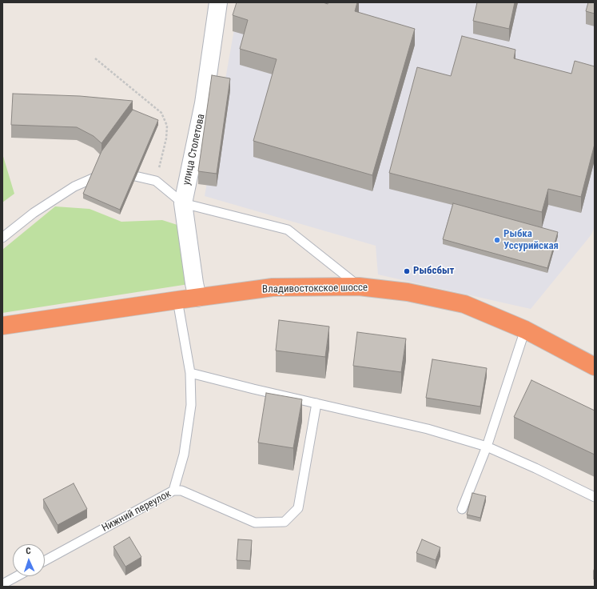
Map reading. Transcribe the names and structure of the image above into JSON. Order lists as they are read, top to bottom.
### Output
{
  "streets": {
    "highway": ["Владивостокское шоссе"],
    "street": ["улица Столетова"],
    "lane": ["Нижний переулок"]
  },
  "crossings": [
    ["улица Столетова", "Владивостокское шоссе"]
  ],
  "places": ["Рыбка Уссурийская", "Рыбсбыт"],
  "north": "top"
}
